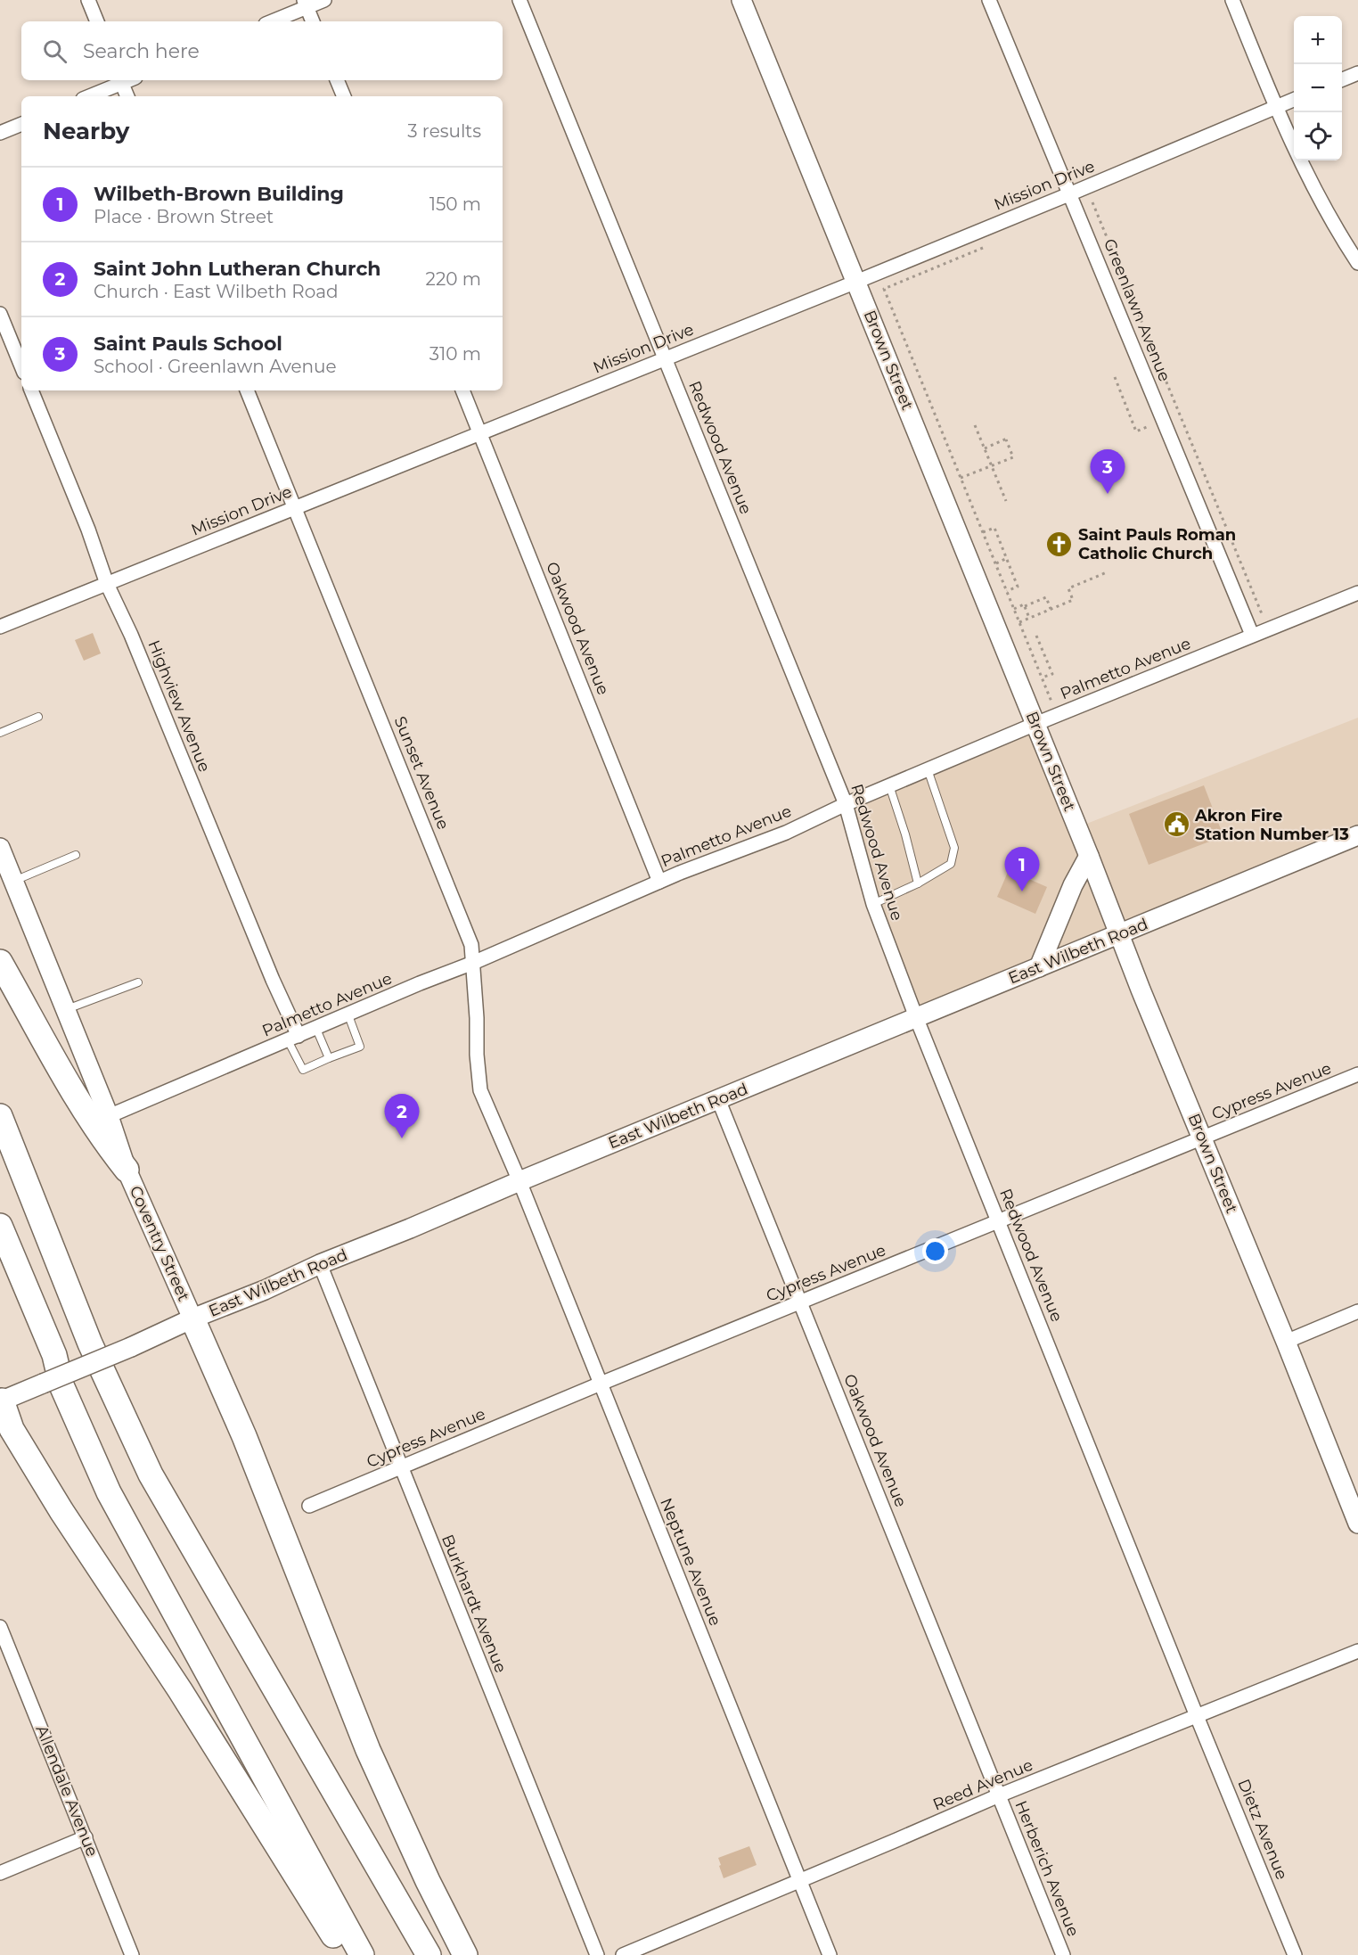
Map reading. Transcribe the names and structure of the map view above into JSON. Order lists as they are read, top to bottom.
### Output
{
  "streets": {
    "main road": ["Brown Street", "East Wilbeth Road", "Coventry Street"],
    "street": [
      "Mission Drive",
      "Greenlawn Avenue",
      "Redwood Avenue",
      "Oakwood Avenue",
      "Palmetto Avenue",
      "Highview Avenue",
      "Sunset Avenue",
      "Cypress Avenue",
      "Neptune Avenue",
      "Burkhardt Avenue",
      "Reed Avenue",
      "Allendale Avenue",
      "Dietz Avenue",
      "Herberich Avenue"
    ]
  },
  "crossings": [
    ["Mission Drive", "Greenlawn Avenue"],
    ["Mission Drive", "Brown Street"],
    ["Mission Drive", "Redwood Avenue"],
    ["Mission Drive", "Oakwood Avenue"],
    ["Mission Drive", "Highview Avenue"],
    ["Mission Drive", "Sunset Avenue"],
    ["Greenlawn Avenue", "Palmetto Avenue"],
    ["Brown Street", "Palmetto Avenue"],
    ["Brown Street", "East Wilbeth Road"],
    ["Brown Street", "Cypress Avenue"],
    ["Redwood Avenue", "Palmetto Avenue"],
    ["Redwood Avenue", "East Wilbeth Road"],
    ["Redwood Avenue", "Cypress Avenue"],
    ["Redwood Avenue", "Reed Avenue"],
    ["Redwood Avenue", "Dietz Avenue"],
    ["Oakwood Avenue", "Palmetto Avenue"],
    ["Oakwood Avenue", "East Wilbeth Road"],
    ["Oakwood Avenue", "Cypress Avenue"],
    ["Oakwood Avenue", "Reed Avenue"],
    ["Oakwood Avenue", "Herberich Avenue"],
    ["Palmetto Avenue", "Highview Avenue"],
    ["Palmetto Avenue", "Sunset Avenue"],
    ["Palmetto Avenue", "Coventry Street"],
    ["Sunset Avenue", "East Wilbeth Road"],
    ["Sunset Avenue", "Neptune Avenue"],
    ["East Wilbeth Road", "Coventry Street"],
    ["East Wilbeth Road", "Neptune Avenue"],
    ["East Wilbeth Road", "Burkhardt Avenue"],
    ["Cypress Avenue", "Neptune Avenue"],
    ["Cypress Avenue", "Burkhardt Avenue"],
    ["Neptune Avenue", "Reed Avenue"],
    ["Reed Avenue", "Dietz Avenue"],
    ["Reed Avenue", "Herberich Avenue"]
  ],
  "places": {
    "church": ["Saint Pauls Roman Catholic Church"],
    "public building": ["Akron Fire Station Number 13"]
  },
  "page": {
    "map_buttons": ["+", "−"],
    "search": "Search here",
    "heading": ["Nearby", "3 results"],
    "list": [
      {
        "mark": "1",
        "name": "Wilbeth-Brown Building",
        "note": "Place · Brown Street",
        "value": "150 m"
      },
      {
        "mark": "2",
        "name": "Saint John Lutheran Church",
        "note": "Church · East Wilbeth Road",
        "value": "220 m"
      },
      {
        "mark": "3",
        "name": "Saint Pauls School",
        "note": "School · Greenlawn Avenue",
        "value": "310 m"
      }
    ],
    "pins": ["3", "1", "2"]
  }
}
